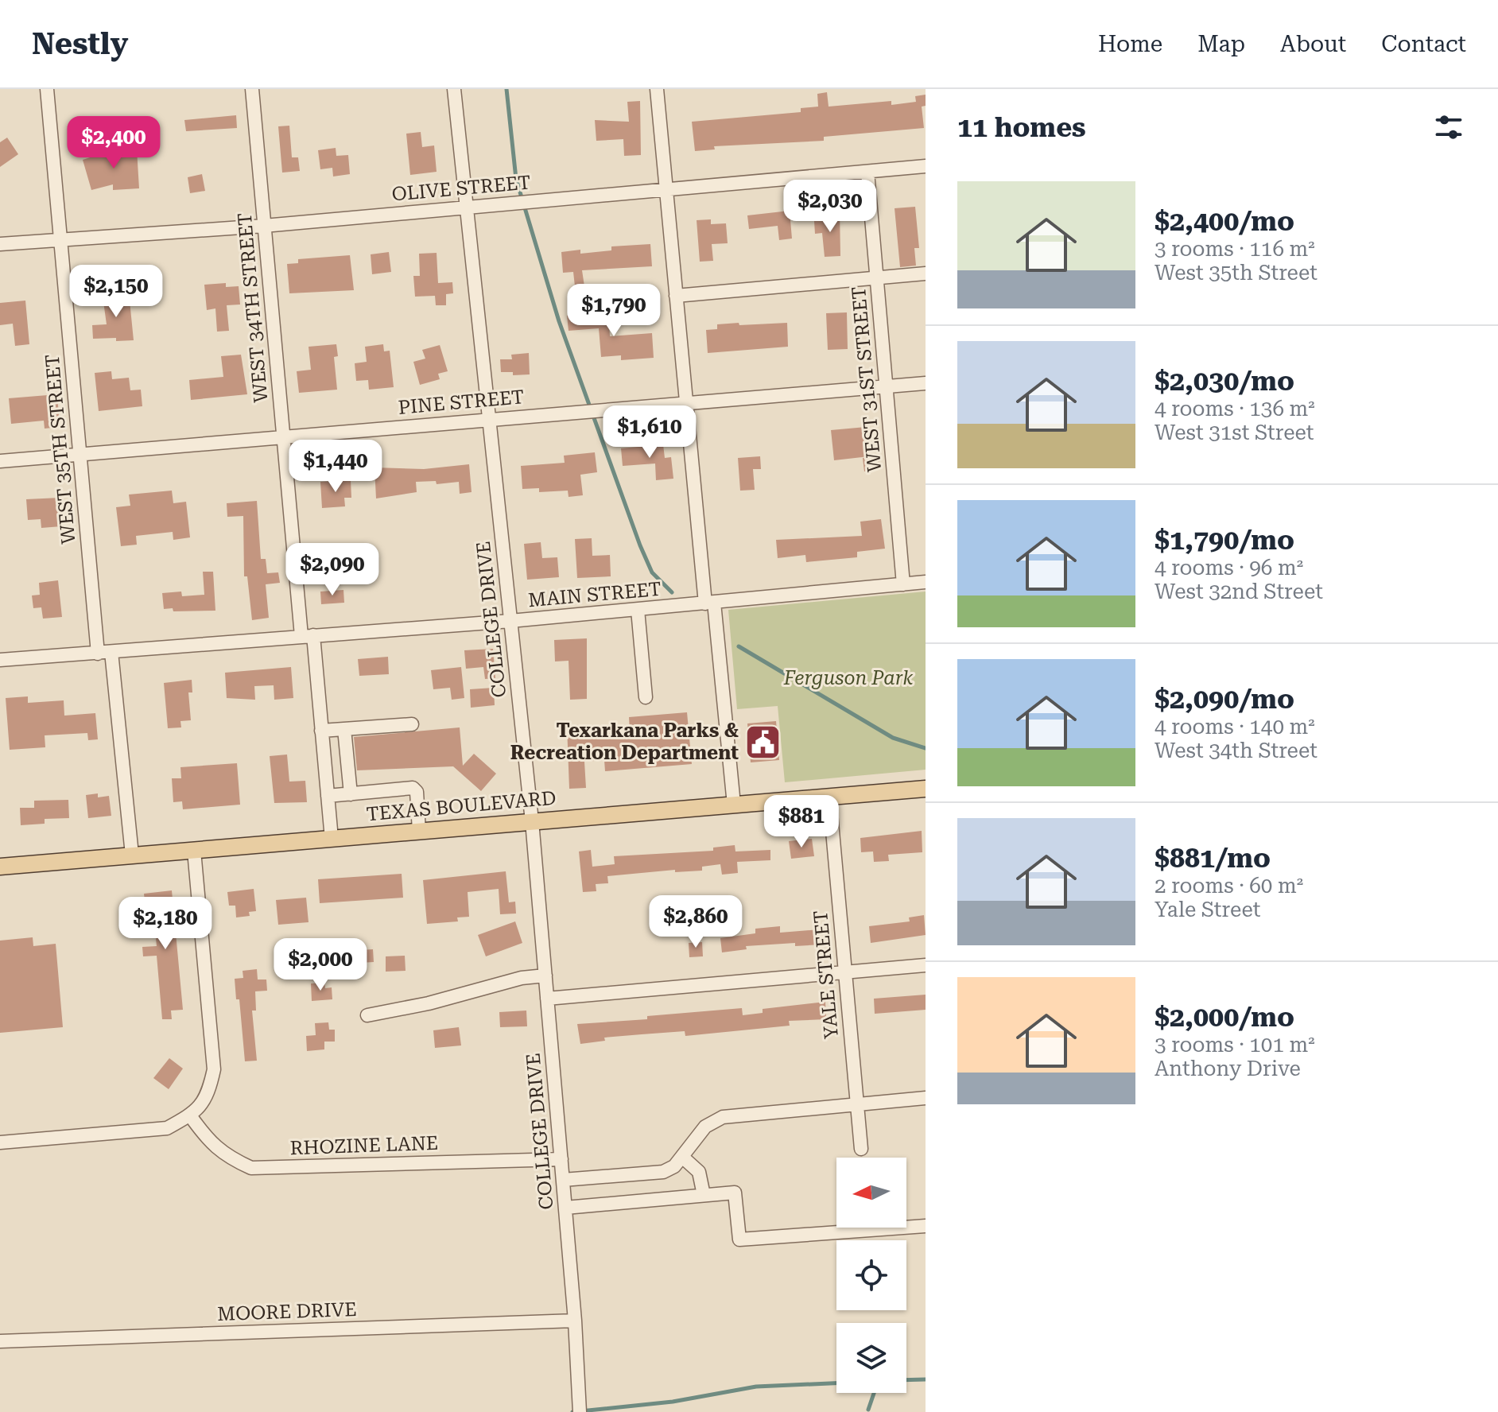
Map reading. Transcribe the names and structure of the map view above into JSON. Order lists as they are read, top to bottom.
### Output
{
  "streets": {
    "main road": ["TEXAS BOULEVARD"],
    "street": [
      "OLIVE STREET",
      "WEST 34TH STREET",
      "WEST 31ST STREET",
      "PINE STREET",
      "WEST 35TH STREET",
      "MAIN STREET",
      "COLLEGE DRIVE",
      "YALE STREET",
      "RHOZINE LANE",
      "MOORE DRIVE"
    ]
  },
  "crossings": [
    ["OLIVE STREET", "WEST 34TH STREET"],
    ["OLIVE STREET", "WEST 31ST STREET"],
    ["OLIVE STREET", "WEST 35TH STREET"],
    ["OLIVE STREET", "COLLEGE DRIVE"],
    ["WEST 34TH STREET", "PINE STREET"],
    ["WEST 34TH STREET", "MAIN STREET"],
    ["WEST 34TH STREET", "TEXAS BOULEVARD"],
    ["WEST 31ST STREET", "PINE STREET"],
    ["WEST 31ST STREET", "MAIN STREET"],
    ["PINE STREET", "WEST 35TH STREET"],
    ["PINE STREET", "COLLEGE DRIVE"],
    ["WEST 35TH STREET", "MAIN STREET"],
    ["WEST 35TH STREET", "TEXAS BOULEVARD"],
    ["MAIN STREET", "COLLEGE DRIVE"],
    ["COLLEGE DRIVE", "TEXAS BOULEVARD"],
    ["COLLEGE DRIVE", "RHOZINE LANE"],
    ["COLLEGE DRIVE", "MOORE DRIVE"],
    ["TEXAS BOULEVARD", "YALE STREET"]
  ],
  "parks": ["Ferguson Park"],
  "places": {
    "public building": ["Texarkana Parks & Recreation Department"]
  },
  "north": "left",
  "page": {
    "header": "Nestly",
    "nav": [
      "Home",
      "Map",
      "About",
      "Contact"
    ],
    "heading": "11 homes",
    "price": [
      "$2,400",
      "$2,030",
      "$2,150",
      "$1,790",
      "$1,610",
      "$1,440",
      "$2,090",
      "$881",
      "$2,860",
      "$2,180",
      "$2,000"
    ],
    "list": [
      {
        "name": "$2,400/mo",
        "note": "3 rooms · 116 m² · West 35th Street"
      },
      {
        "name": "$2,030/mo",
        "note": "4 rooms · 136 m² · West 31st Street"
      },
      {
        "name": "$1,790/mo",
        "note": "4 rooms · 96 m² · West 32nd Street"
      },
      {
        "name": "$2,090/mo",
        "note": "4 rooms · 140 m² · West 34th Street"
      },
      {
        "name": "$881/mo",
        "note": "2 rooms · 60 m² · Yale Street"
      },
      {
        "name": "$2,000/mo",
        "note": "3 rooms · 101 m² · Anthony Drive"
      }
    ]
  }
}
